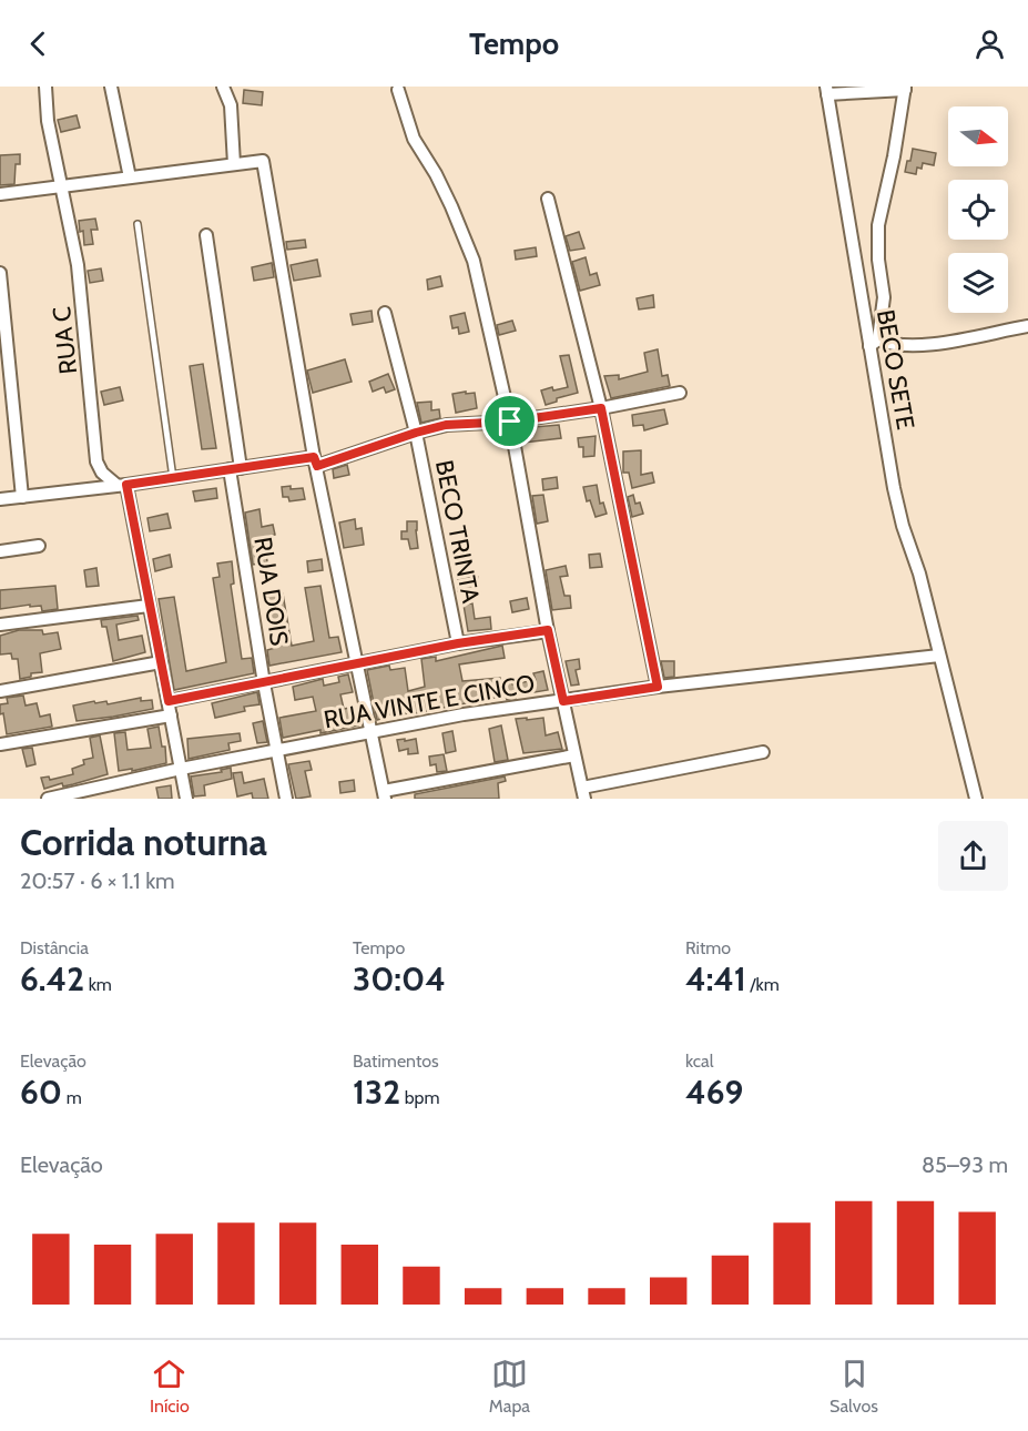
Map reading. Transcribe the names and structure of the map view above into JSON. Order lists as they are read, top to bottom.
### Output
{
  "streets": {
    "street": [
      "RUA C",
      "BECO SETE",
      "BECO TRINTA",
      "RUA DOIS",
      "RUA VINTE E CINCO"
    ]
  },
  "crossings": [
    ["BECO SETE", "RUA VINTE E CINCO"],
    ["RUA DOIS", "RUA VINTE E CINCO"]
  ],
  "north": "right",
  "page": {
    "header": "Tempo",
    "heading": ["Corrida noturna", "20:57 · 6 × 1.1 km"],
    "stats": [
      ["Distância", "6.42 km"],
      ["Tempo", "30:04"],
      ["Ritmo", "4:41 /km"],
      ["Elevação", "60 m"],
      ["Batimentos", "132 bpm"],
      ["kcal", "469"]
    ],
    "chart": ["Elevação", "85–93 m"],
    "tabs": ["Início", "Mapa", "Salvos"]
  }
}
